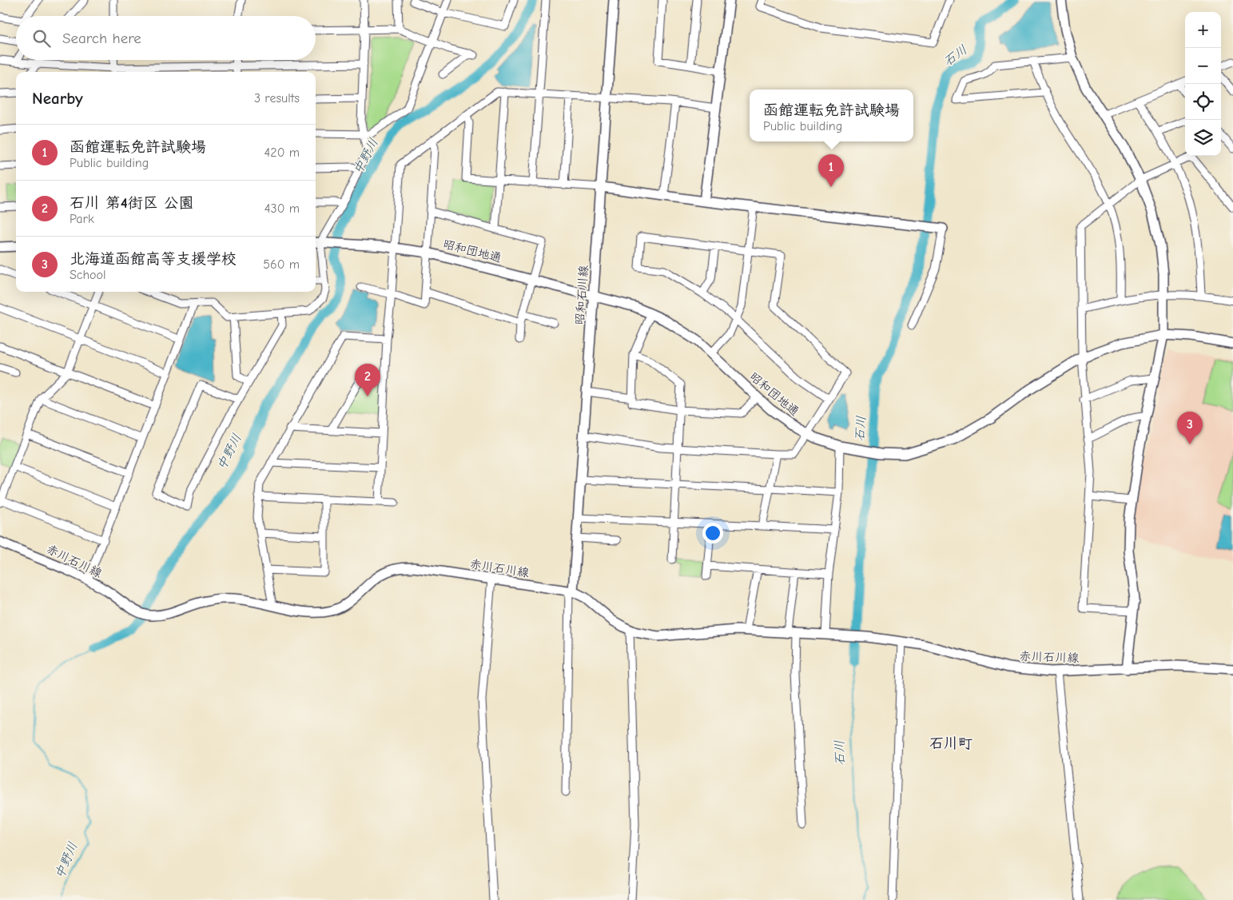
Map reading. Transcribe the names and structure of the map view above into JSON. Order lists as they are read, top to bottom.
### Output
{
  "streets": {
    "street": ["昭和団地通", "昭和石川線", "赤川石川線"]
  },
  "crossings": [
    ["昭和団地通", "昭和石川線"],
    ["昭和石川線", "赤川石川線"]
  ],
  "districts": ["石川町"],
  "water": ["石川", "中野川"],
  "page": {
    "map_buttons": ["+", "−"],
    "search": "Search here",
    "heading": ["Nearby", "3 results"],
    "popup": ["函館運転免許試験場", "Public building"],
    "list": [
      {
        "mark": "1",
        "name": "函館運転免許試験場",
        "note": "Public building",
        "value": "420 m"
      },
      {
        "mark": "2",
        "name": "石川 第4街区 公園",
        "note": "Park",
        "value": "430 m"
      },
      {
        "mark": "3",
        "name": "北海道函館高等支援学校",
        "note": "School",
        "value": "560 m"
      }
    ],
    "pins": ["1", "2", "3"]
  }
}
